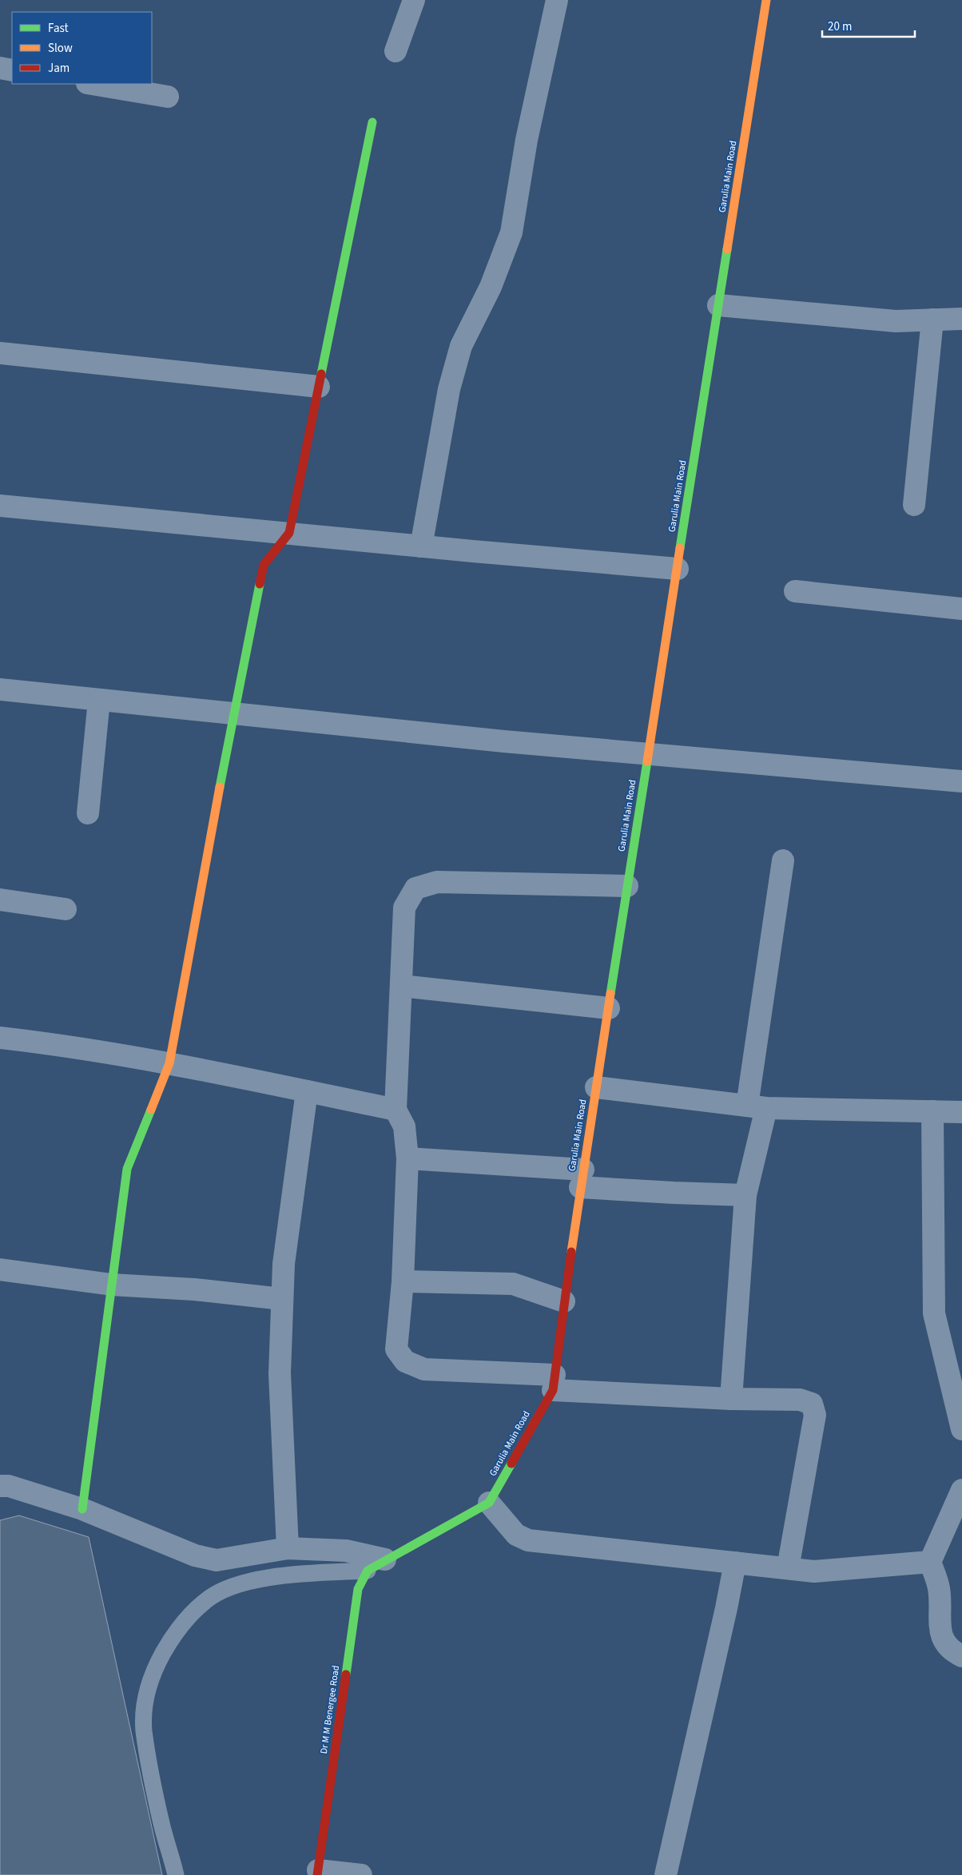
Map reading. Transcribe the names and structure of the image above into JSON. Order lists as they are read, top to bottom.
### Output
{
  "streets": {
    "street": ["Garulia Main Road", "Dr M M Benergee Road"]
  },
  "legend": ["Fast", "Slow", "Jam"],
  "scale_bar": "20 m"
}
